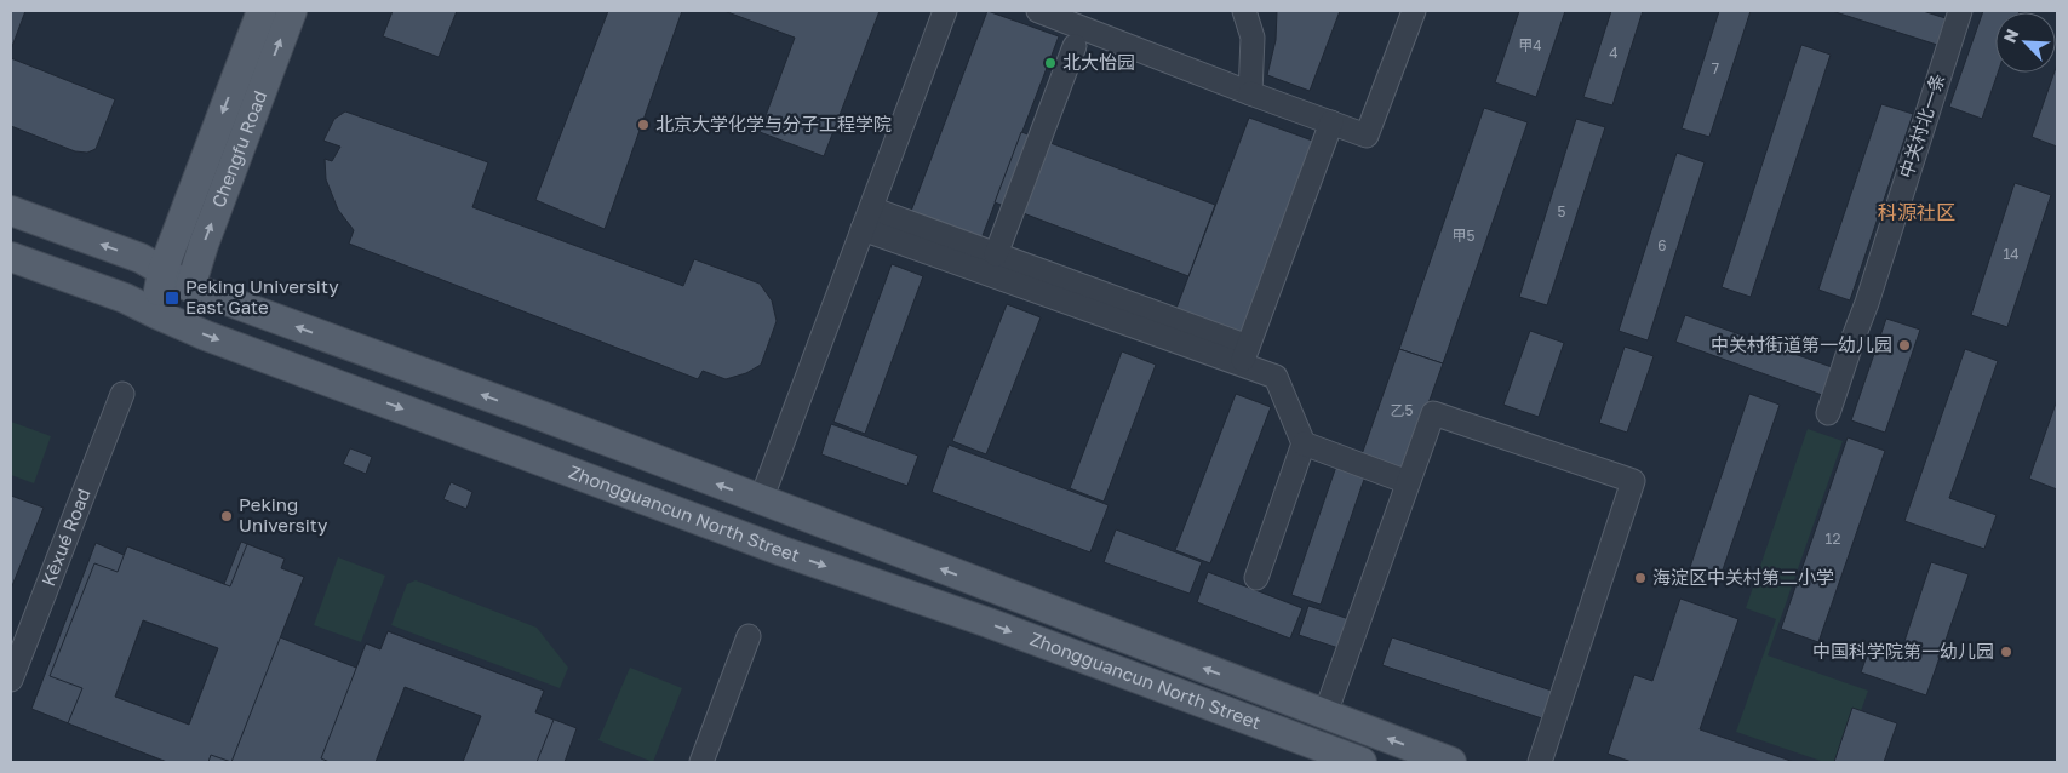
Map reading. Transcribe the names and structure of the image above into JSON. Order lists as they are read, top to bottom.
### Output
{
  "streets": {
    "main road": ["Chengfu Road", "Zhongguancun North Street"],
    "street": ["中关村北一条", "Kēxué Road"]
  },
  "crossings": [
    ["Chengfu Road", "Zhongguancun North Street"]
  ],
  "districts": ["科源社区"],
  "places": {
    "other": [
      "北大怡园",
      "北京大学化学与分子工程学院",
      "中关村街道第一幼儿园",
      "Peking University",
      "海淀区中关村第二小学",
      "中国科学院第一幼儿园"
    ],
    "transit": ["Peking University East Gate"]
  },
  "house_numbers": [
    "甲4",
    "4",
    "7",
    "5",
    "甲5",
    "6",
    "14",
    "乙5",
    "12"
  ],
  "north": "top left"
}
